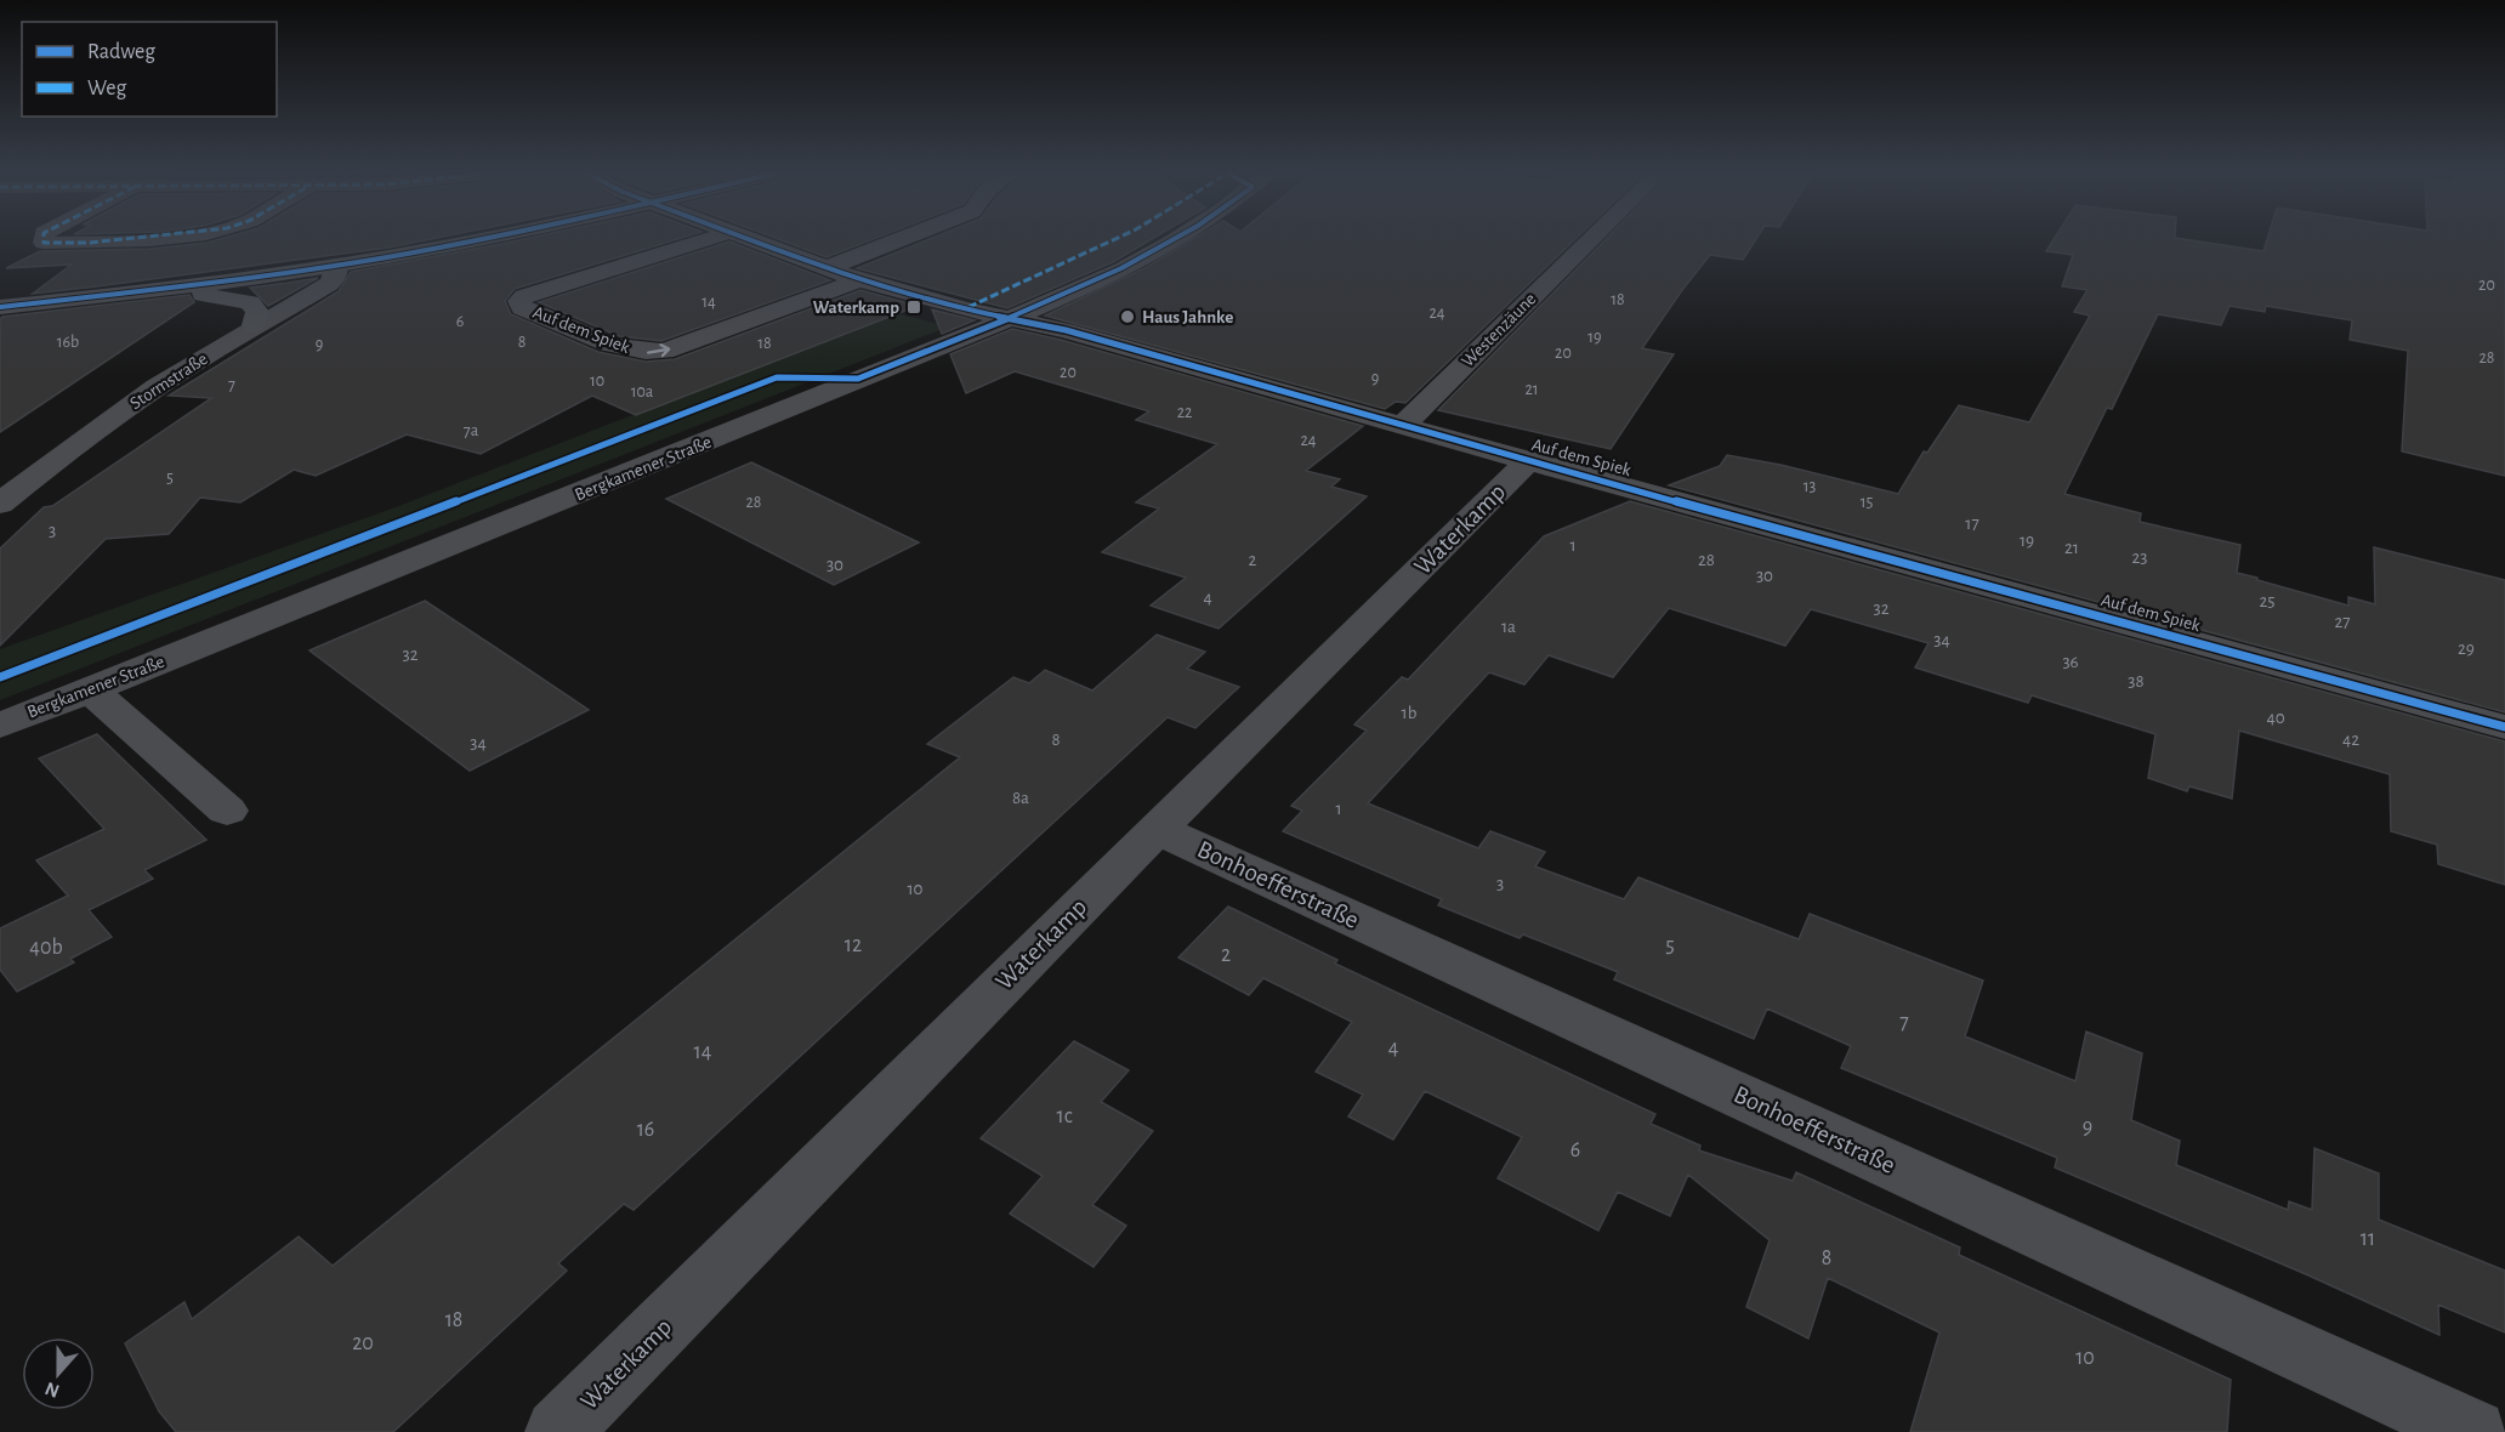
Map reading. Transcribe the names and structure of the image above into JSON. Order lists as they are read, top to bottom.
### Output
{
  "streets": {
    "street": [
      "Auf dem Spiek",
      "Westenzäune",
      "Stormstraße",
      "Bergkamener Straße",
      "Waterkamp",
      "Bonhoefferstraße"
    ]
  },
  "crossings": [
    ["Auf dem Spiek", "Westenzäune"],
    ["Auf dem Spiek", "Bergkamener Straße"],
    ["Auf dem Spiek", "Waterkamp"],
    ["Waterkamp", "Bonhoefferstraße"]
  ],
  "places": {
    "transit": ["Waterkamp"],
    "other": ["Haus Jahnke"]
  },
  "house_numbers": [
    "20",
    "18",
    "14",
    "24",
    "6",
    "19",
    "16b",
    "8",
    "18",
    "9",
    "20",
    "28",
    "20",
    "9",
    "10",
    "7",
    "21",
    "10a",
    "22",
    "7a",
    "24",
    "5",
    "13",
    "28",
    "15",
    "17",
    "3",
    "19",
    "1",
    "21",
    "23",
    "2",
    "28",
    "30",
    "30",
    "4",
    "25",
    "32",
    "27",
    "1a",
    "34",
    "29",
    "32",
    "36",
    "38",
    "1b",
    "40",
    "8",
    "42",
    "34",
    "8a",
    "1",
    "3",
    "10",
    "12",
    "5",
    "40b",
    "2",
    "7",
    "4",
    "14",
    "1c",
    "9",
    "16",
    "6",
    "11",
    "8",
    "18",
    "20",
    "10"
  ],
  "legend": ["Radweg", "Weg"],
  "north": "bottom"
}
